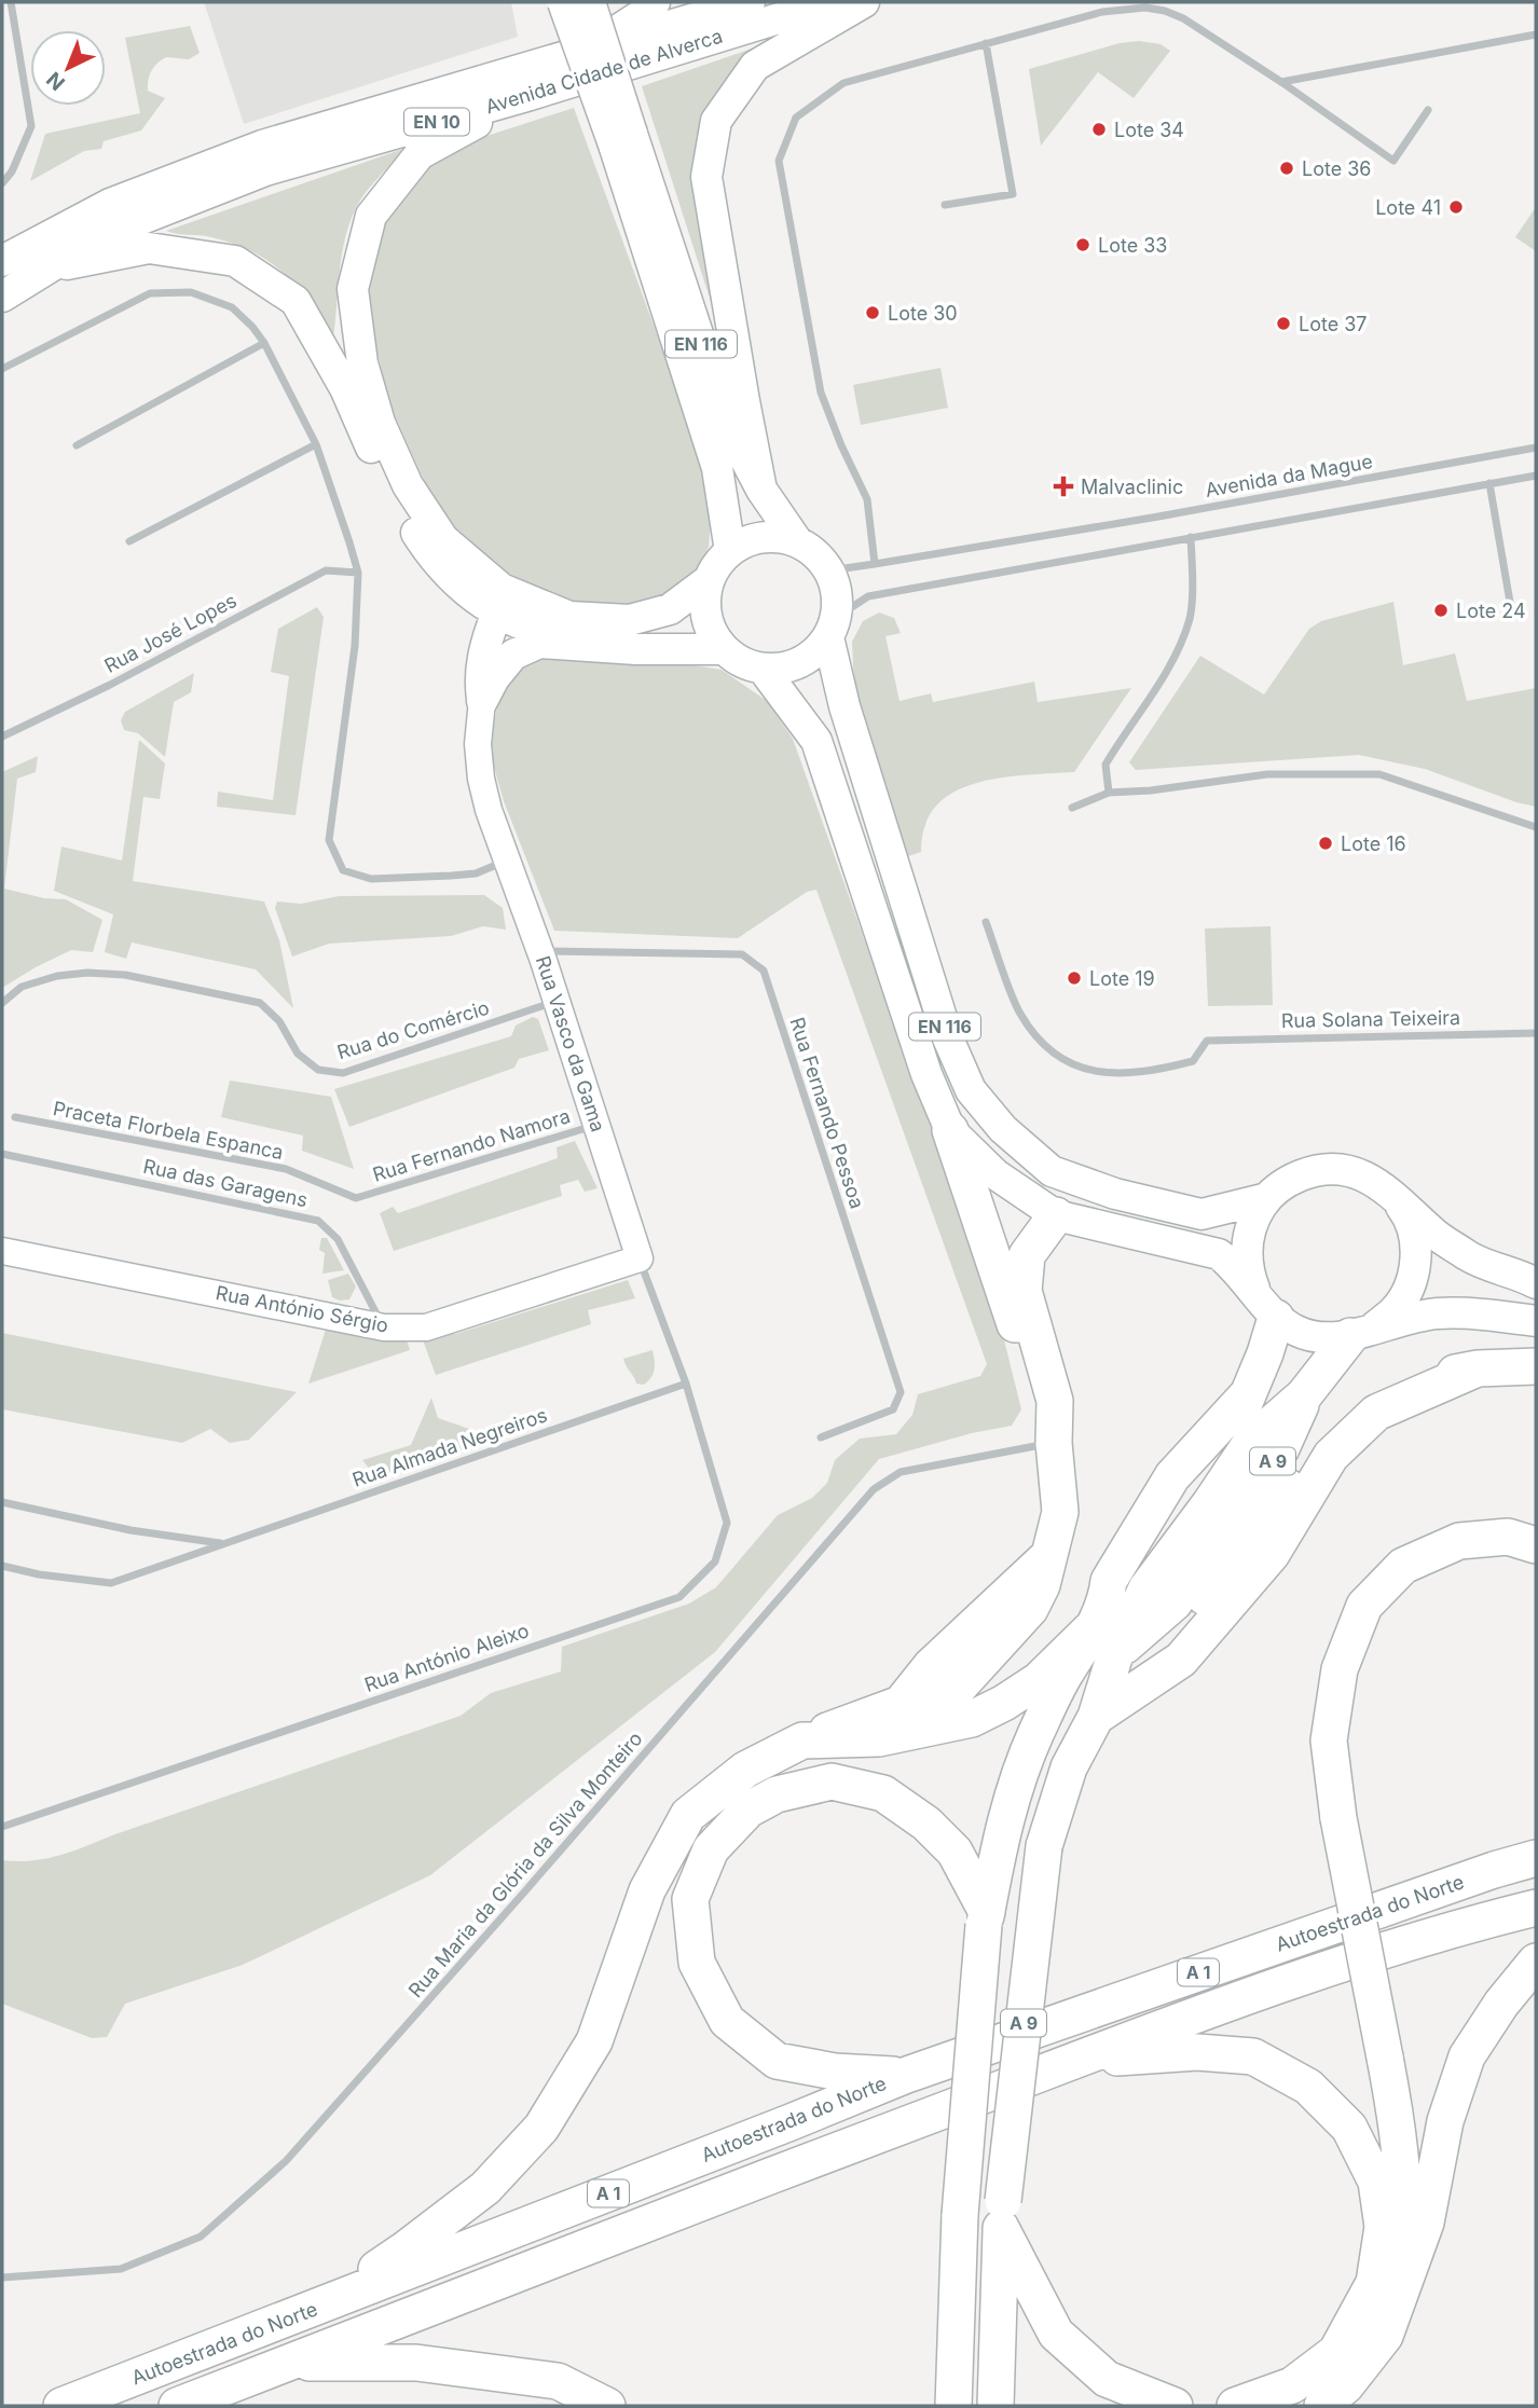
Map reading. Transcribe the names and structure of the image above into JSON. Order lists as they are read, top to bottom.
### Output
{
  "streets": {
    "highway": ["A 9", "Autoestrada do Norte", "A 1"],
    "main road": [
      "Avenida Cidade de Alverca",
      "EN 10",
      "EN 116",
      "Rua Vasco da Gama",
      "Rua António Sérgio"
    ],
    "street": [
      "Avenida da Mague",
      "Rua José Lopes",
      "Rua Solana Teixeira",
      "Rua do Comércio",
      "Rua Fernando Pessoa",
      "Praceta Florbela Espanca",
      "Rua Fernando Namora",
      "Rua das Garagens",
      "Rua Almada Negreiros",
      "Rua António Aleixo",
      "Rua Maria da Glória da Silva Monteiro"
    ]
  },
  "crossings": [
    ["EN 116", "Avenida da Mague"],
    ["EN 116", "A 9"],
    ["Rua do Comércio", "Rua Vasco da Gama"],
    ["Rua Vasco da Gama", "Rua Fernando Pessoa"],
    ["Rua Vasco da Gama", "Rua Fernando Namora"],
    ["Rua Vasco da Gama", "Rua António Sérgio"],
    ["Rua Vasco da Gama", "Rua Almada Negreiros"],
    ["Rua Vasco da Gama", "Rua António Aleixo"],
    ["Praceta Florbela Espanca", "Rua Fernando Namora"],
    ["Rua das Garagens", "Rua António Sérgio"],
    ["Rua Almada Negreiros", "Rua António Aleixo"]
  ],
  "places": {
    "other": [
      "Lote 34",
      "Lote 36",
      "Lote 41",
      "Lote 33",
      "Lote 30",
      "Lote 37",
      "Lote 24",
      "Lote 16",
      "Lote 19"
    ],
    "health": ["Malvaclinic"]
  },
  "north": "bottom left"
}
